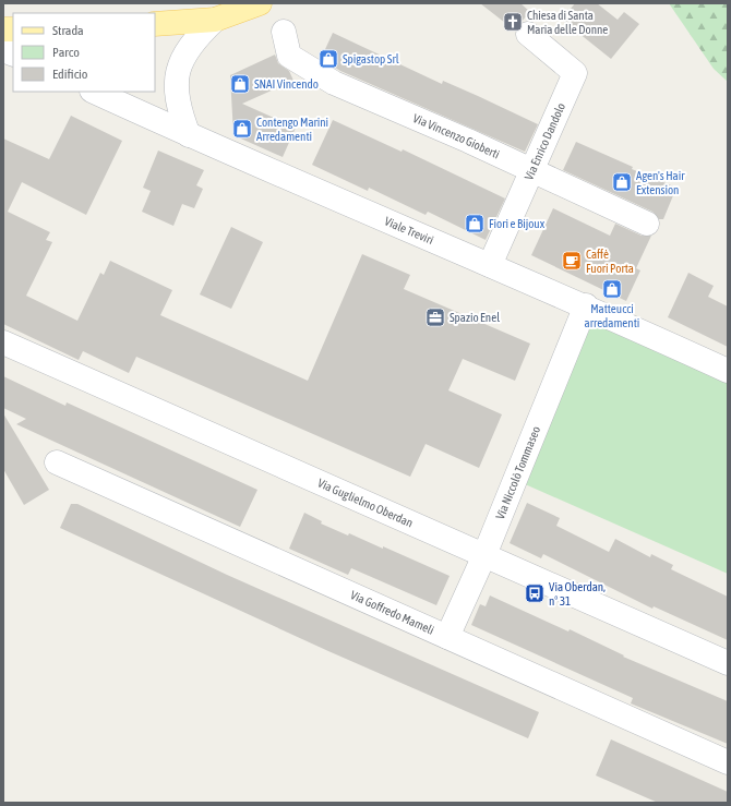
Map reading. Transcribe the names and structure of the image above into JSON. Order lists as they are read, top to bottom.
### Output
{
  "streets": {
    "street": [
      "Via Vincenzo Gioberti",
      "Via Enrico Dandolo",
      "Viale Treviri",
      "Via Niccolò Tommaseo",
      "Via Guglielmo Oberdan",
      "Via Goffredo Mameli"
    ]
  },
  "crossings": [
    ["Via Vincenzo Gioberti", "Via Enrico Dandolo"],
    ["Via Enrico Dandolo", "Viale Treviri"],
    ["Viale Treviri", "Via Niccolò Tommaseo"],
    ["Via Niccolò Tommaseo", "Via Guglielmo Oberdan"],
    ["Via Niccolò Tommaseo", "Via Goffredo Mameli"]
  ],
  "places": {
    "church": ["Chiesa di Santa Maria delle Donne"],
    "shop": [
      "Spigastop Srl",
      "SNAI Vincendo",
      "Contengo Marini Arredamenti",
      "Agen's Hair Extension",
      "Fiori e Bijoux",
      "Matteucci arredamenti"
    ],
    "cafe": ["Caffè Fuori Porta"],
    "office": ["Spazio Enel"],
    "bus stop": ["Via Oberdan, n° 31"]
  },
  "legend": ["Strada", "Parco", "Edificio"]
}
